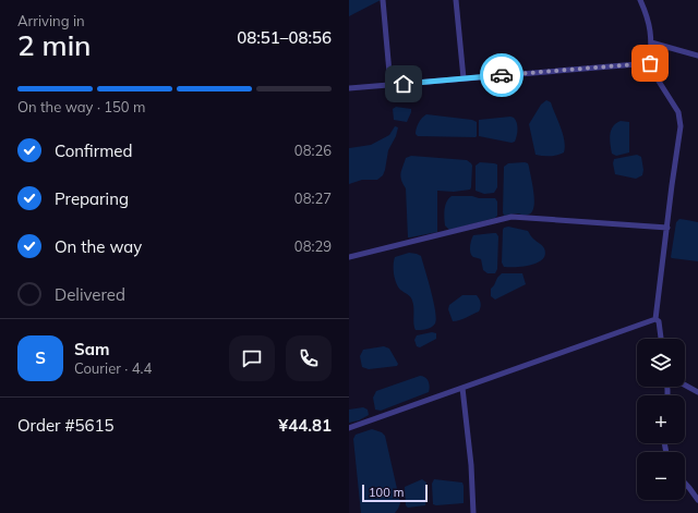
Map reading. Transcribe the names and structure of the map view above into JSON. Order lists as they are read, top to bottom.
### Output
{
  "scale_bar": "100 m",
  "page": {
    "heading": ["2 min", "Arriving in", "08:51–08:56"],
    "panel": [
      "Sam",
      "Courier · 4.4",
      "Order #5615",
      "¥44.81"
    ],
    "bar": "On the way · 150 m",
    "list": [
      ["Confirmed", "08:26"],
      ["Preparing", "08:27"],
      ["On the way", "08:29"],
      "Delivered"
    ],
    "round": "S",
    "map_buttons": ["+", "−"],
    "scale": "100 m"
  }
}
